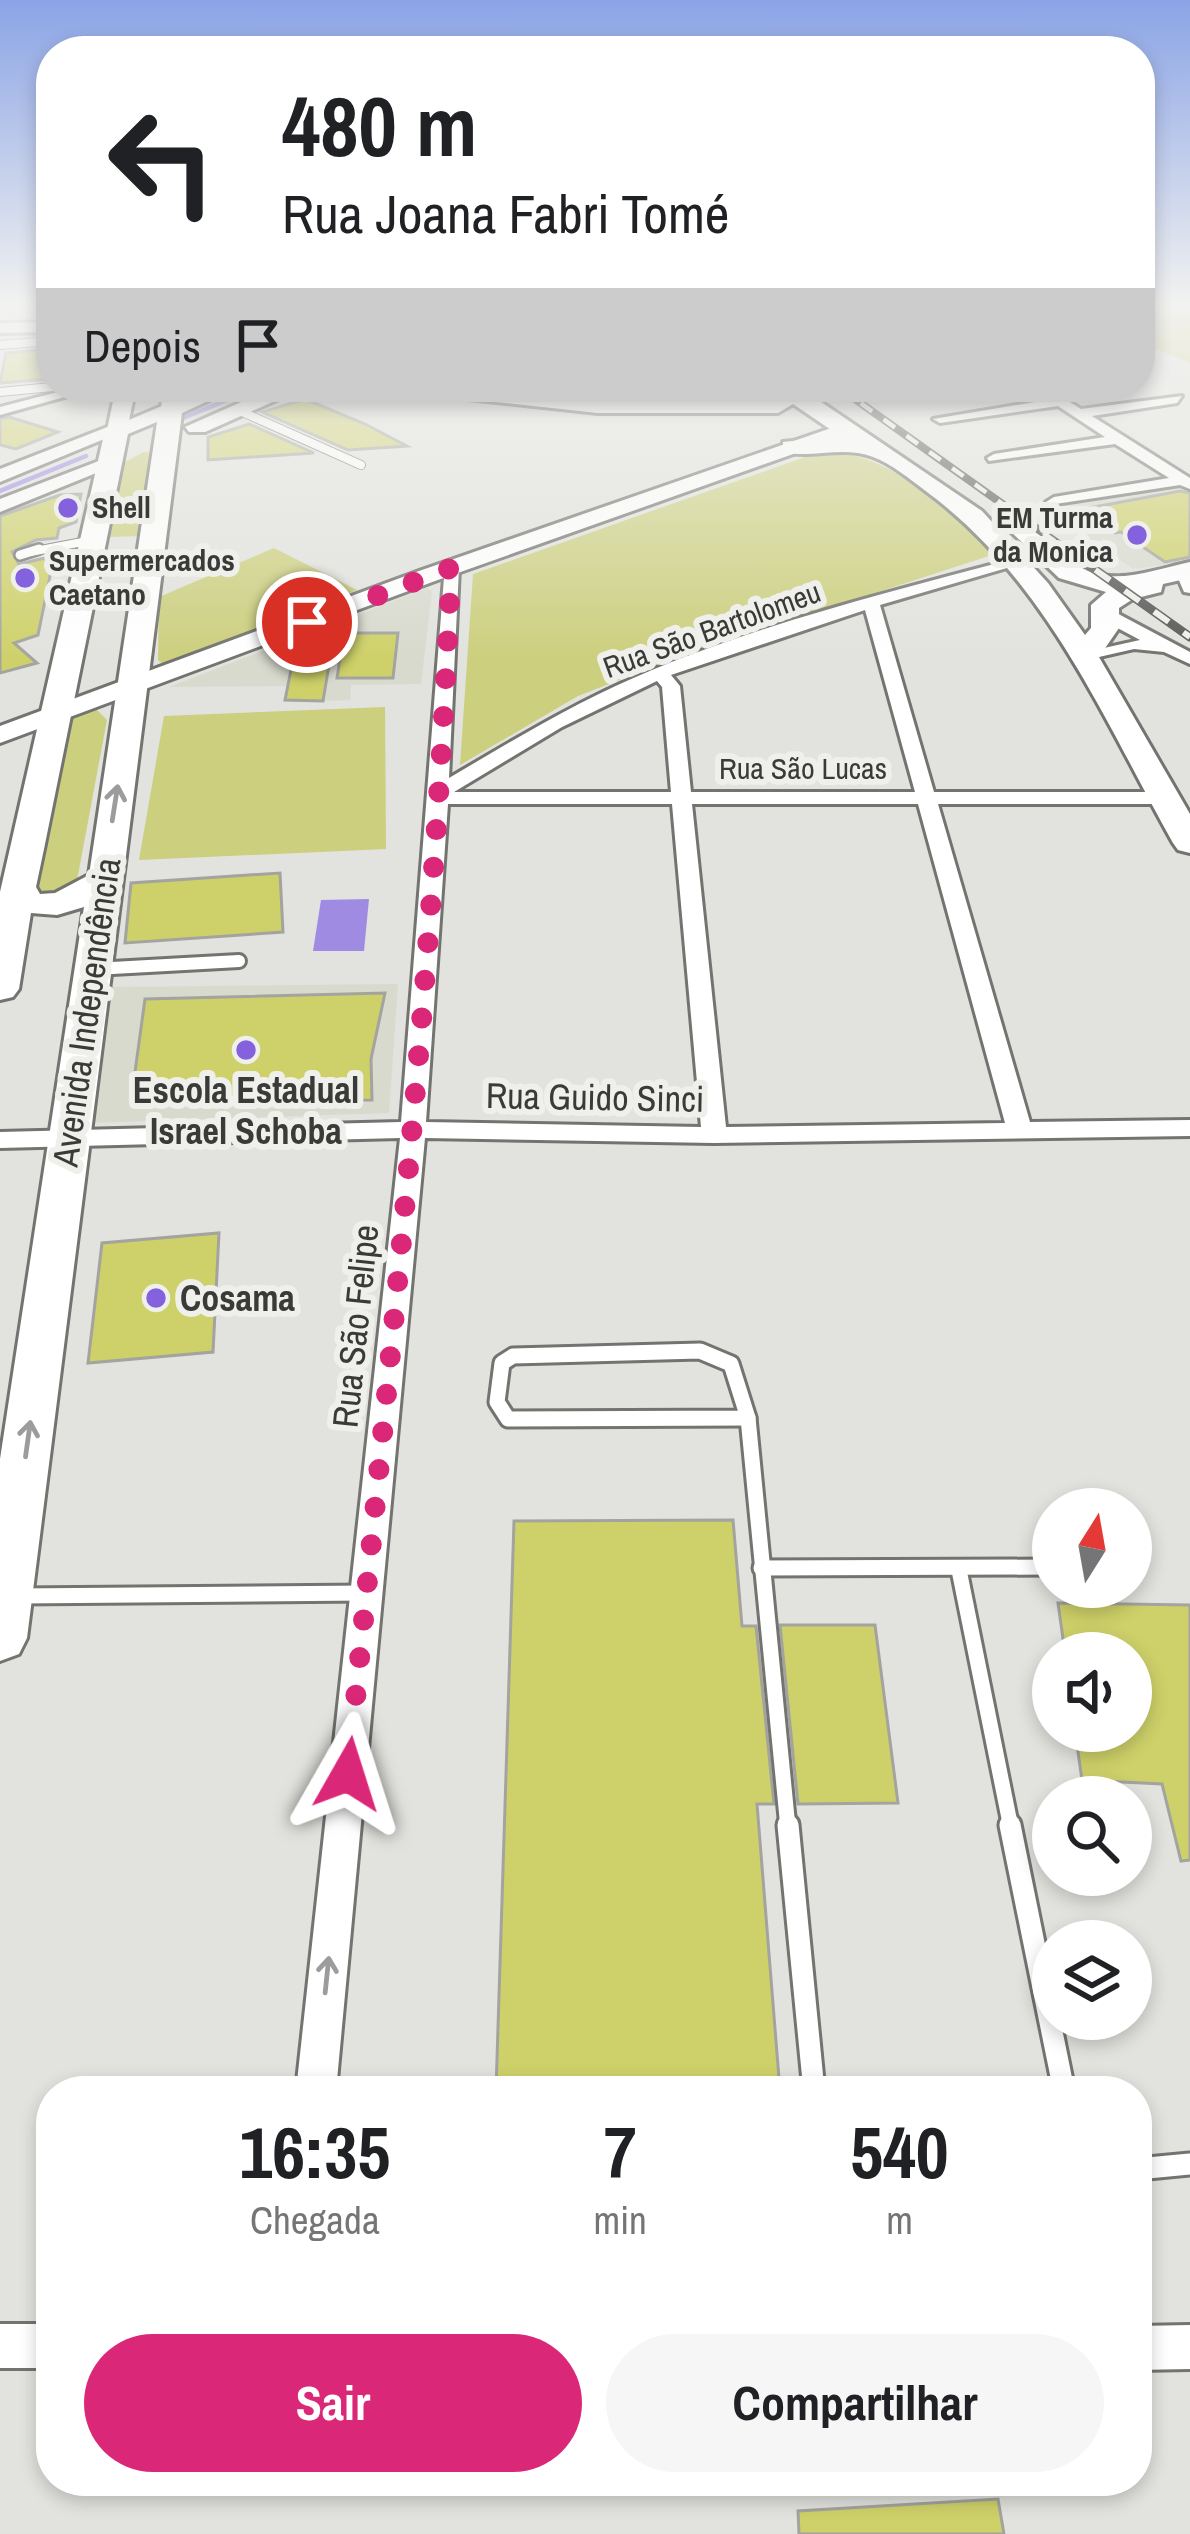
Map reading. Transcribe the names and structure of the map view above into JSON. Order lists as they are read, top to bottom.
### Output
{
  "streets": {
    "main road": ["Avenida Independência"],
    "street": [
      "Rua São Bartolomeu",
      "Rua São Lucas",
      "Rua Guido Sinci",
      "Rua São Felipe"
    ]
  },
  "crossings": [
    ["Rua São Bartolomeu", "Rua São Lucas"],
    ["Rua São Bartolomeu", "Rua São Felipe"],
    ["Rua São Lucas", "Rua São Felipe"],
    ["Avenida Independência", "Rua Guido Sinci"],
    ["Rua Guido Sinci", "Rua São Felipe"]
  ],
  "one_way": ["Avenida Independência"],
  "places": [
    "Shell",
    "EM Turma da Monica",
    "Supermercados Caetano",
    "Escola Estadual Israel Schoba",
    "Cosama"
  ],
  "north": "top",
  "page": {
    "turn": ["480 m", "Rua Joana Fabri Tomé"],
    "then": "Depois",
    "eta": [
      "16:35",
      "Chegada",
      "7",
      "min",
      "540",
      "m"
    ],
    "buttons": ["Sair", "Compartilhar"]
  }
}
